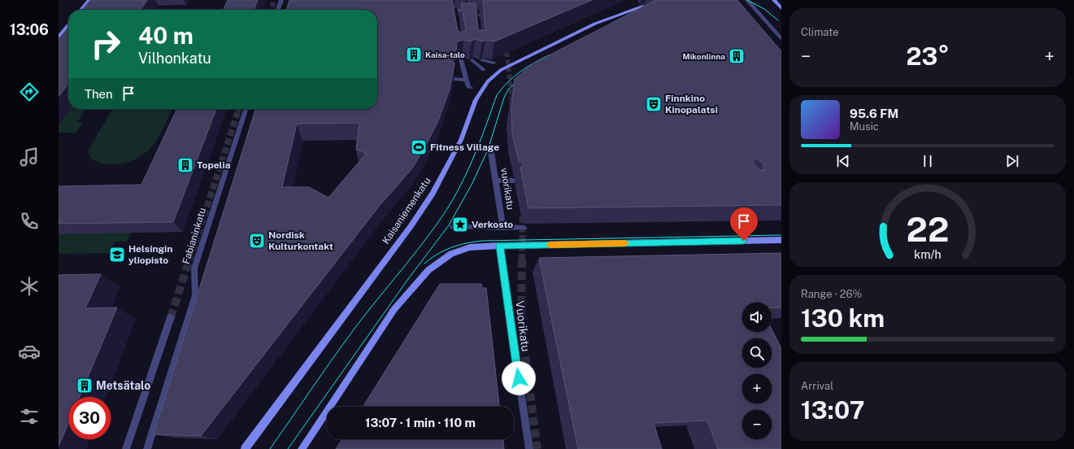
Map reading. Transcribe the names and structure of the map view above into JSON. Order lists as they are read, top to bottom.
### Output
{
  "streets": {
    "main road": ["Kaisaniemenkatu"],
    "street": ["vuorikatu", "Fabianinkatu", "Vuorikatu"]
  },
  "places": {
    "building": [
      "Kaisa-talo",
      "Mikonlinna",
      "Topelia",
      "Metsätalo"
    ],
    "theatre": ["Finnkino Kinopalatsi", "Nordisk Kulturkontakt"],
    "sports": ["Fitness Village"],
    "place": ["Verkosto"],
    "school or university": ["Helsingin yliopisto"]
  },
  "page": {
    "tabs": "13:06",
    "tile": [
      "Climate",
      ["Range · 26%", "130 km"],
      ["Arrival", "13:07"]
    ],
    "turn": ["40 m", "Vilhonkatu"],
    "heat": ["−", "23°", "+"],
    "then": "Then",
    "song": ["95.6 FM", "Music"],
    "map_buttons": ["+", "−"],
    "limit": "30",
    "trip": "13:07 · 1 min · 110 m",
    "gauge": ["22", "km/h"]
  }
}
